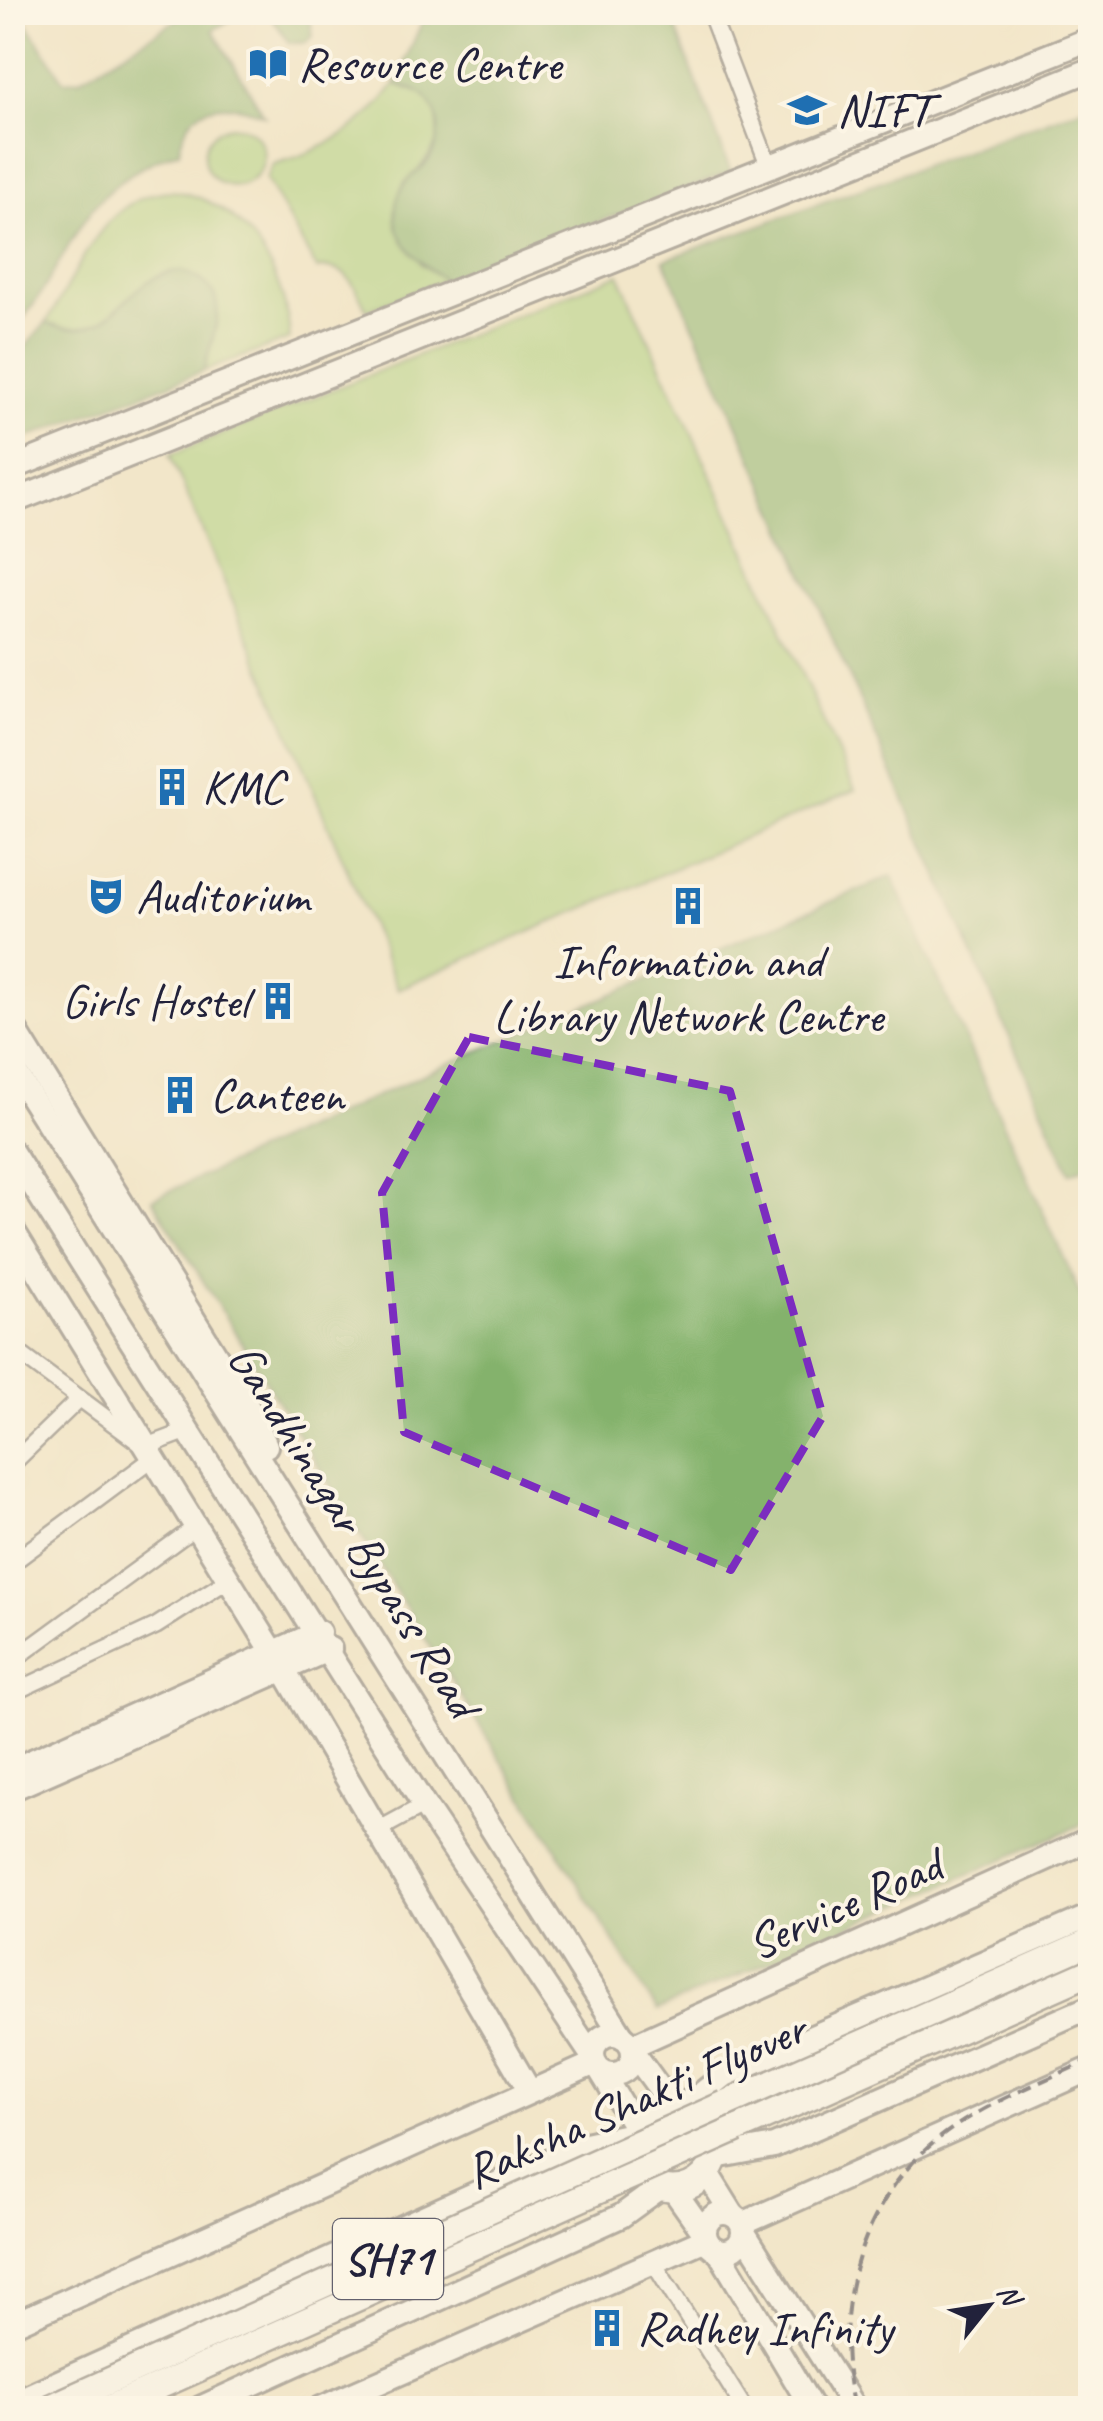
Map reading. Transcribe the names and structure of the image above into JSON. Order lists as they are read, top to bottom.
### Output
{
  "streets": {
    "main road": ["Raksha Shakti Flyover", "SH71"],
    "street": ["Gandhinagar Bypass Road", "Service Road"]
  },
  "crossings": [
    ["Gandhinagar Bypass Road", "Service Road"]
  ],
  "places": {
    "library": ["Resource Centre"],
    "school or university": ["NIFT"],
    "building": [
      "KMC",
      "Information and Library Network Centre",
      "Girls Hostel",
      "Canteen",
      "Radhey Infinity"
    ],
    "theatre": ["Auditorium"]
  },
  "north": "top right"
}
